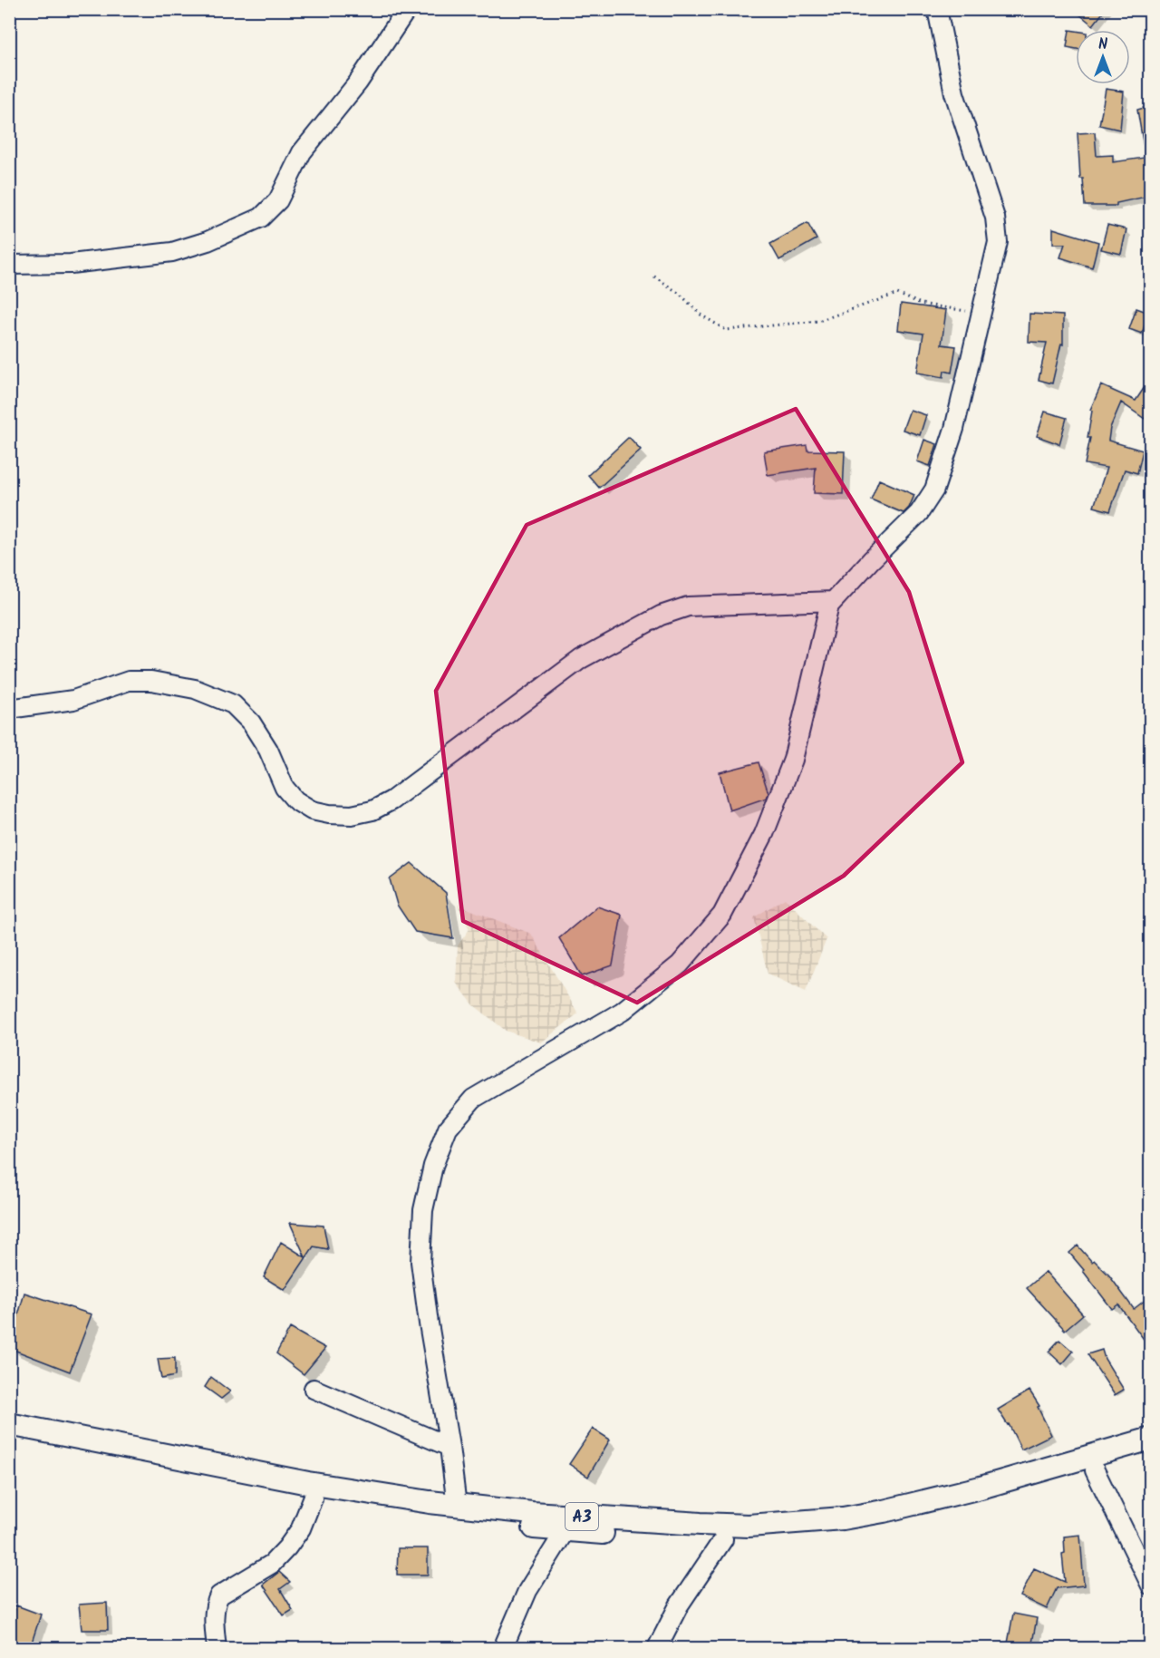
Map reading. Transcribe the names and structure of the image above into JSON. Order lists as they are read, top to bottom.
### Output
{
  "streets": {
    "main road": ["A3"]
  },
  "north": "top"
}
